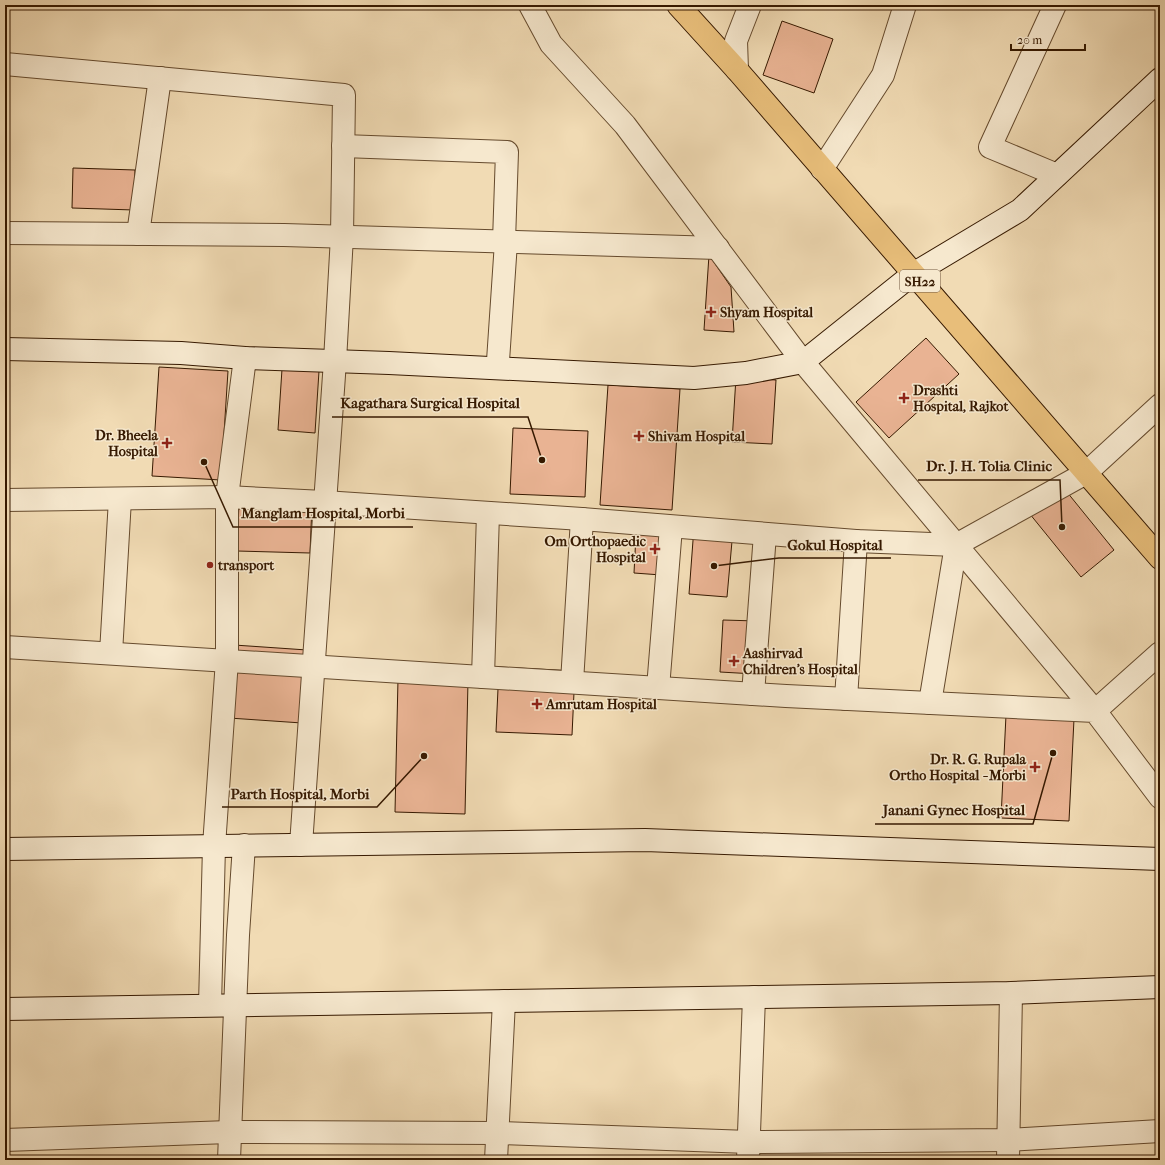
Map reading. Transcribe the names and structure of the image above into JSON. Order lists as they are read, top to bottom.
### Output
{
  "streets": {
    "main road": ["SH22"]
  },
  "places": {
    "health": [
      "Shyam Hospital",
      "Drashti Hospital, Rajkot",
      "Shivam Hospital",
      "Dr. Bheela Hospital",
      "Om Orthopaedic Hospital",
      "Aashirvad Children's Hospital",
      "Amrutam Hospital",
      "Dr. R. G. Rupala Ortho Hospital - Morbi"
    ],
    "other": [
      "Kagathara Surgical Hospital",
      "Manglam Hospital, Morbi",
      "Dr. J. H. Tolia Clinic",
      "transport",
      "Gokul Hospital",
      "Janani Gynec Hospital",
      "Parth Hospital, Morbi"
    ]
  },
  "scale_bar": "20 m"
}
